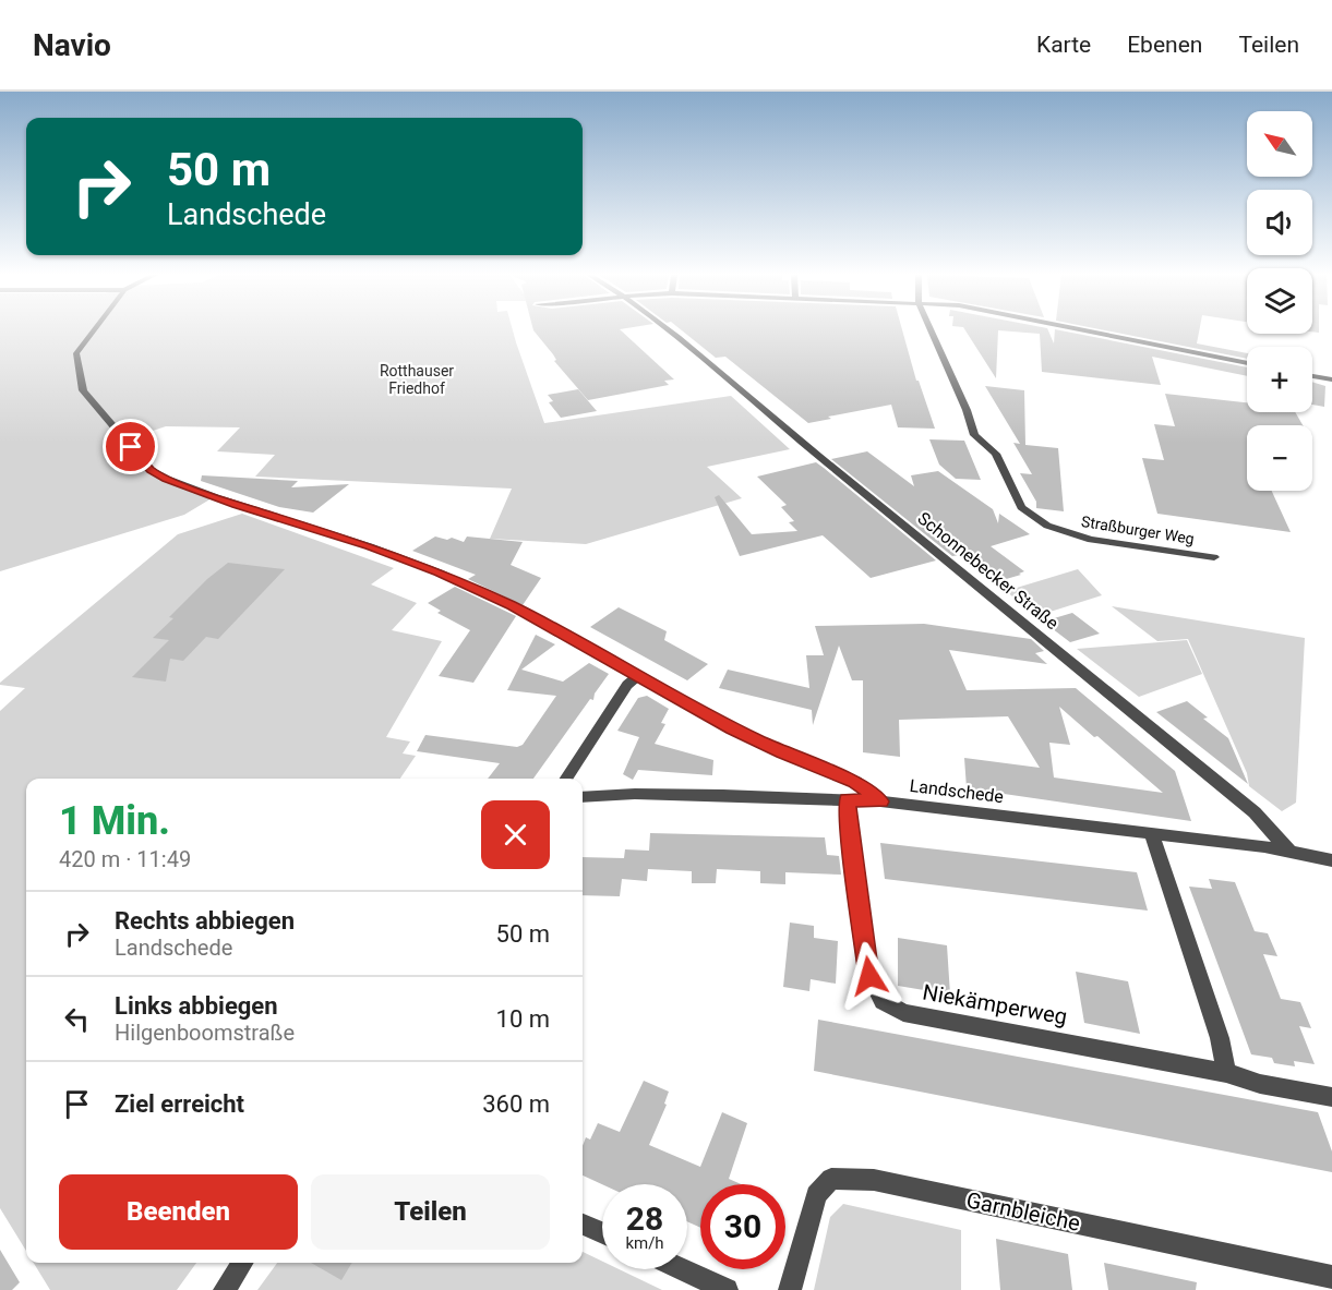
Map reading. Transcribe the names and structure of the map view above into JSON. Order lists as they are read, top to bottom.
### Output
{
  "streets": {
    "street": [
      "Straßburger Weg",
      "Schonnebecker Straße",
      "Landschede",
      "Niekämperweg",
      "Garnbleiche"
    ]
  },
  "crossings": [
    ["Schonnebecker Straße", "Landschede"],
    ["Landschede", "Niekämperweg"]
  ],
  "parks": ["Rotthauser Friedhof"],
  "north": "top left",
  "page": {
    "header": "Navio",
    "nav": ["Karte", "Ebenen", "Teilen"],
    "map_buttons": ["+", "−"],
    "turn": ["50 m", "Landschede"],
    "heading": ["1 Min.", "420 m · 11:49"],
    "list": [
      {
        "name": "Rechts abbiegen",
        "note": "Landschede",
        "value": "50 m"
      },
      {
        "name": "Links abbiegen",
        "note": "Hilgenboomstraße",
        "value": "10 m"
      },
      {
        "name": "Ziel erreicht",
        "value": "360 m"
      }
    ],
    "buttons": ["Beenden", "Teilen"],
    "speed": "28 km/h",
    "limit": "30"
  }
}
